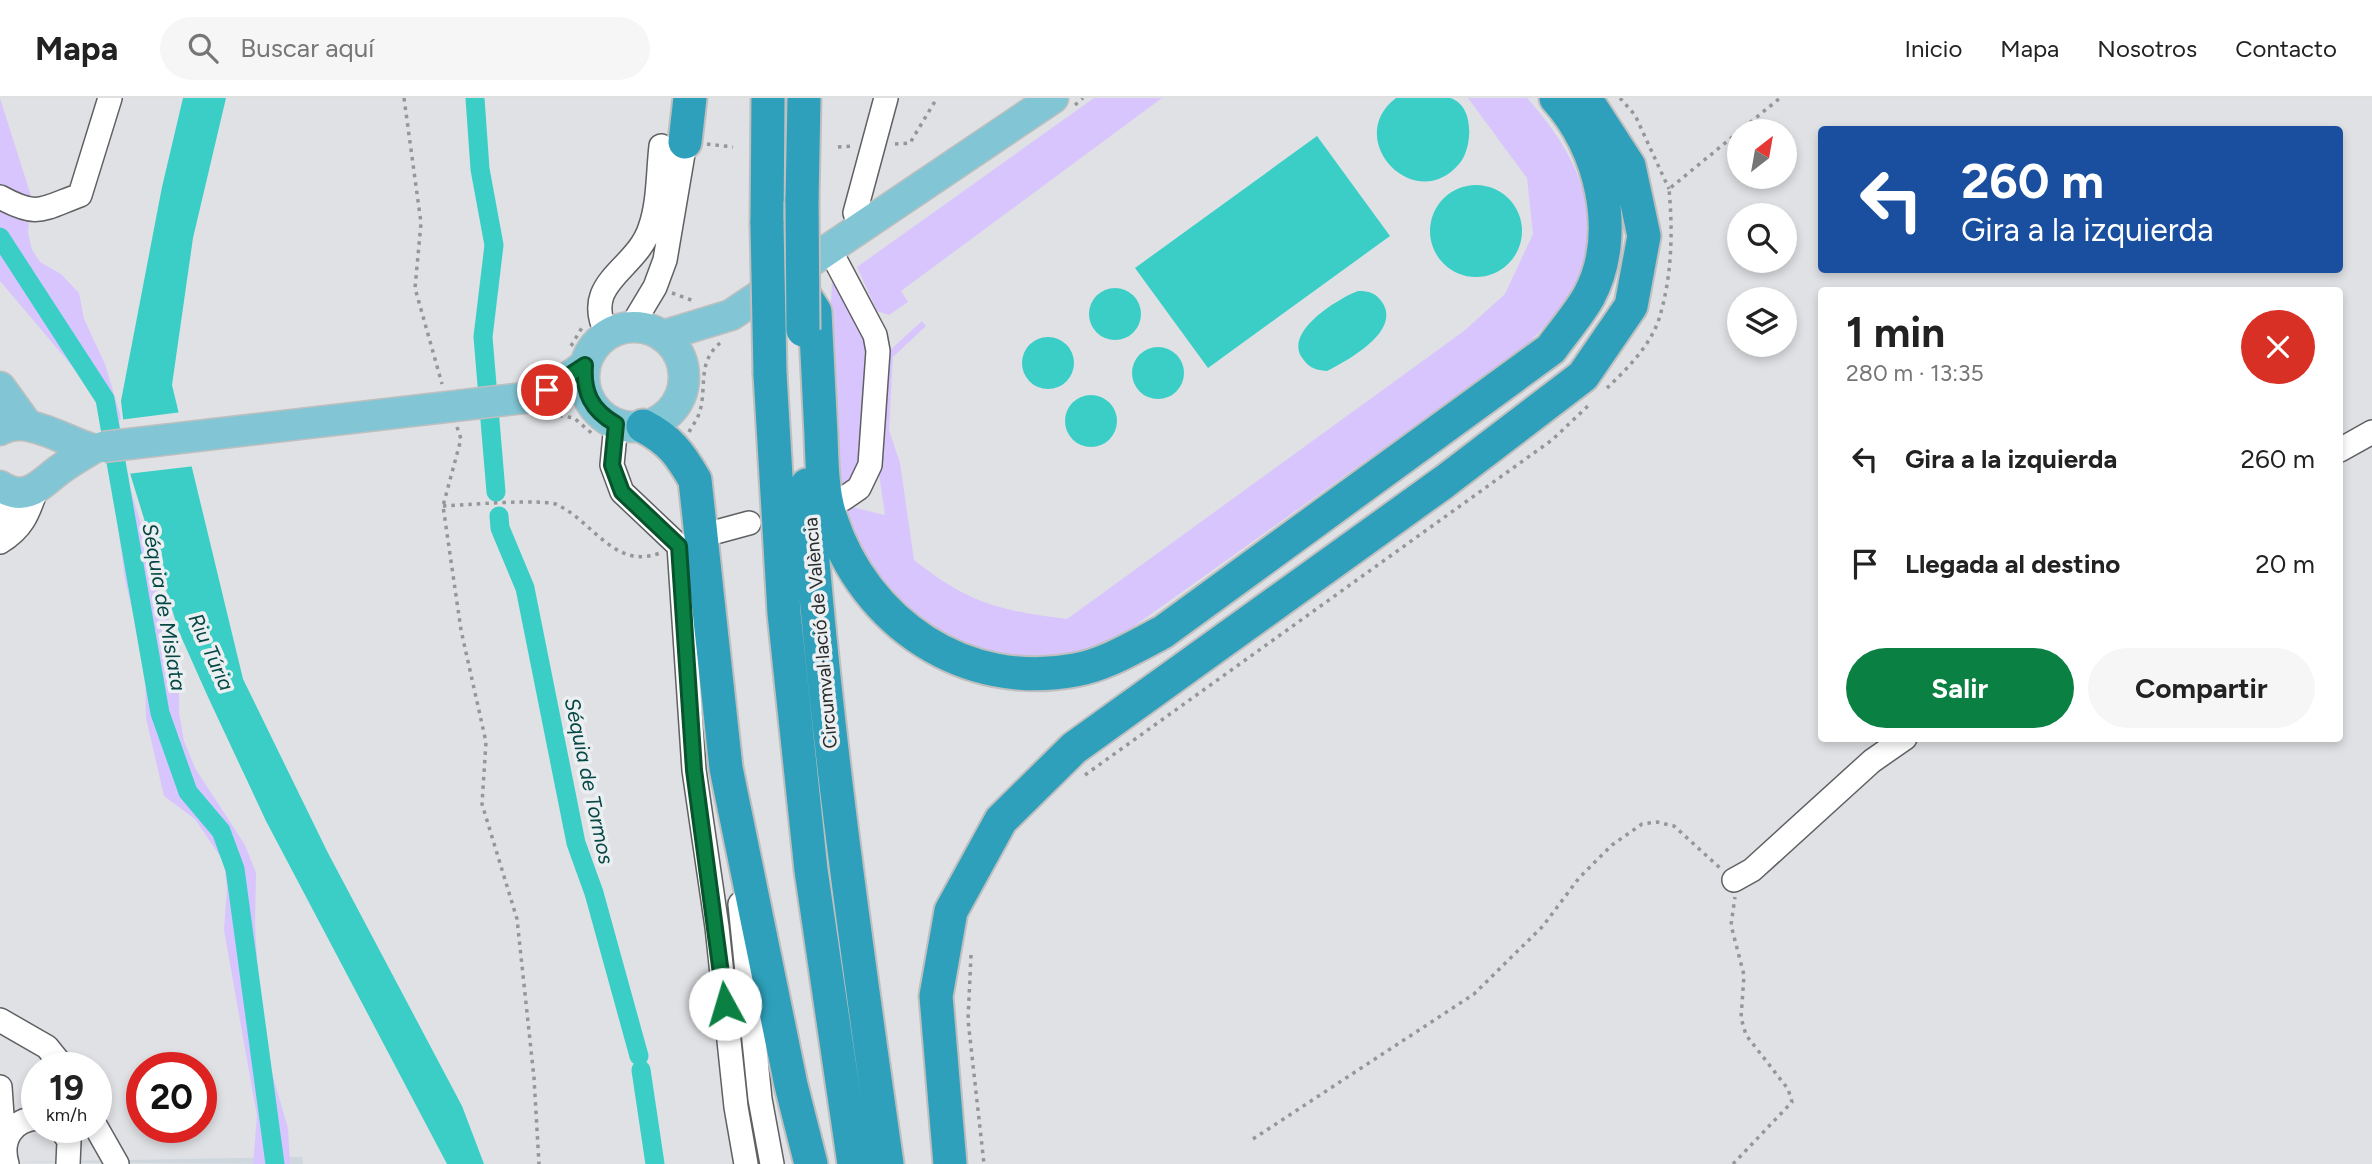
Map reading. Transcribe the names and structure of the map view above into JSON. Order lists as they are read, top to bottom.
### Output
{
  "streets": {
    "highway": ["Circumval·lació de València"]
  },
  "water": ["Séquia de Mislata", "Riu Túria", "Séquia de Tormos"],
  "north": "top right",
  "page": {
    "header": "Mapa",
    "search": "Buscar aquí",
    "nav": [
      "Inicio",
      "Mapa",
      "Nosotros",
      "Contacto"
    ],
    "turn": ["260 m", "Gira a la izquierda"],
    "heading": ["1 min", "280 m · 13:35"],
    "list": [
      {
        "name": "Gira a la izquierda",
        "value": "260 m"
      },
      {
        "name": "Llegada al destino",
        "value": "20 m"
      }
    ],
    "buttons": ["Salir", "Compartir"],
    "speed": "19 km/h",
    "limit": "20"
  }
}
